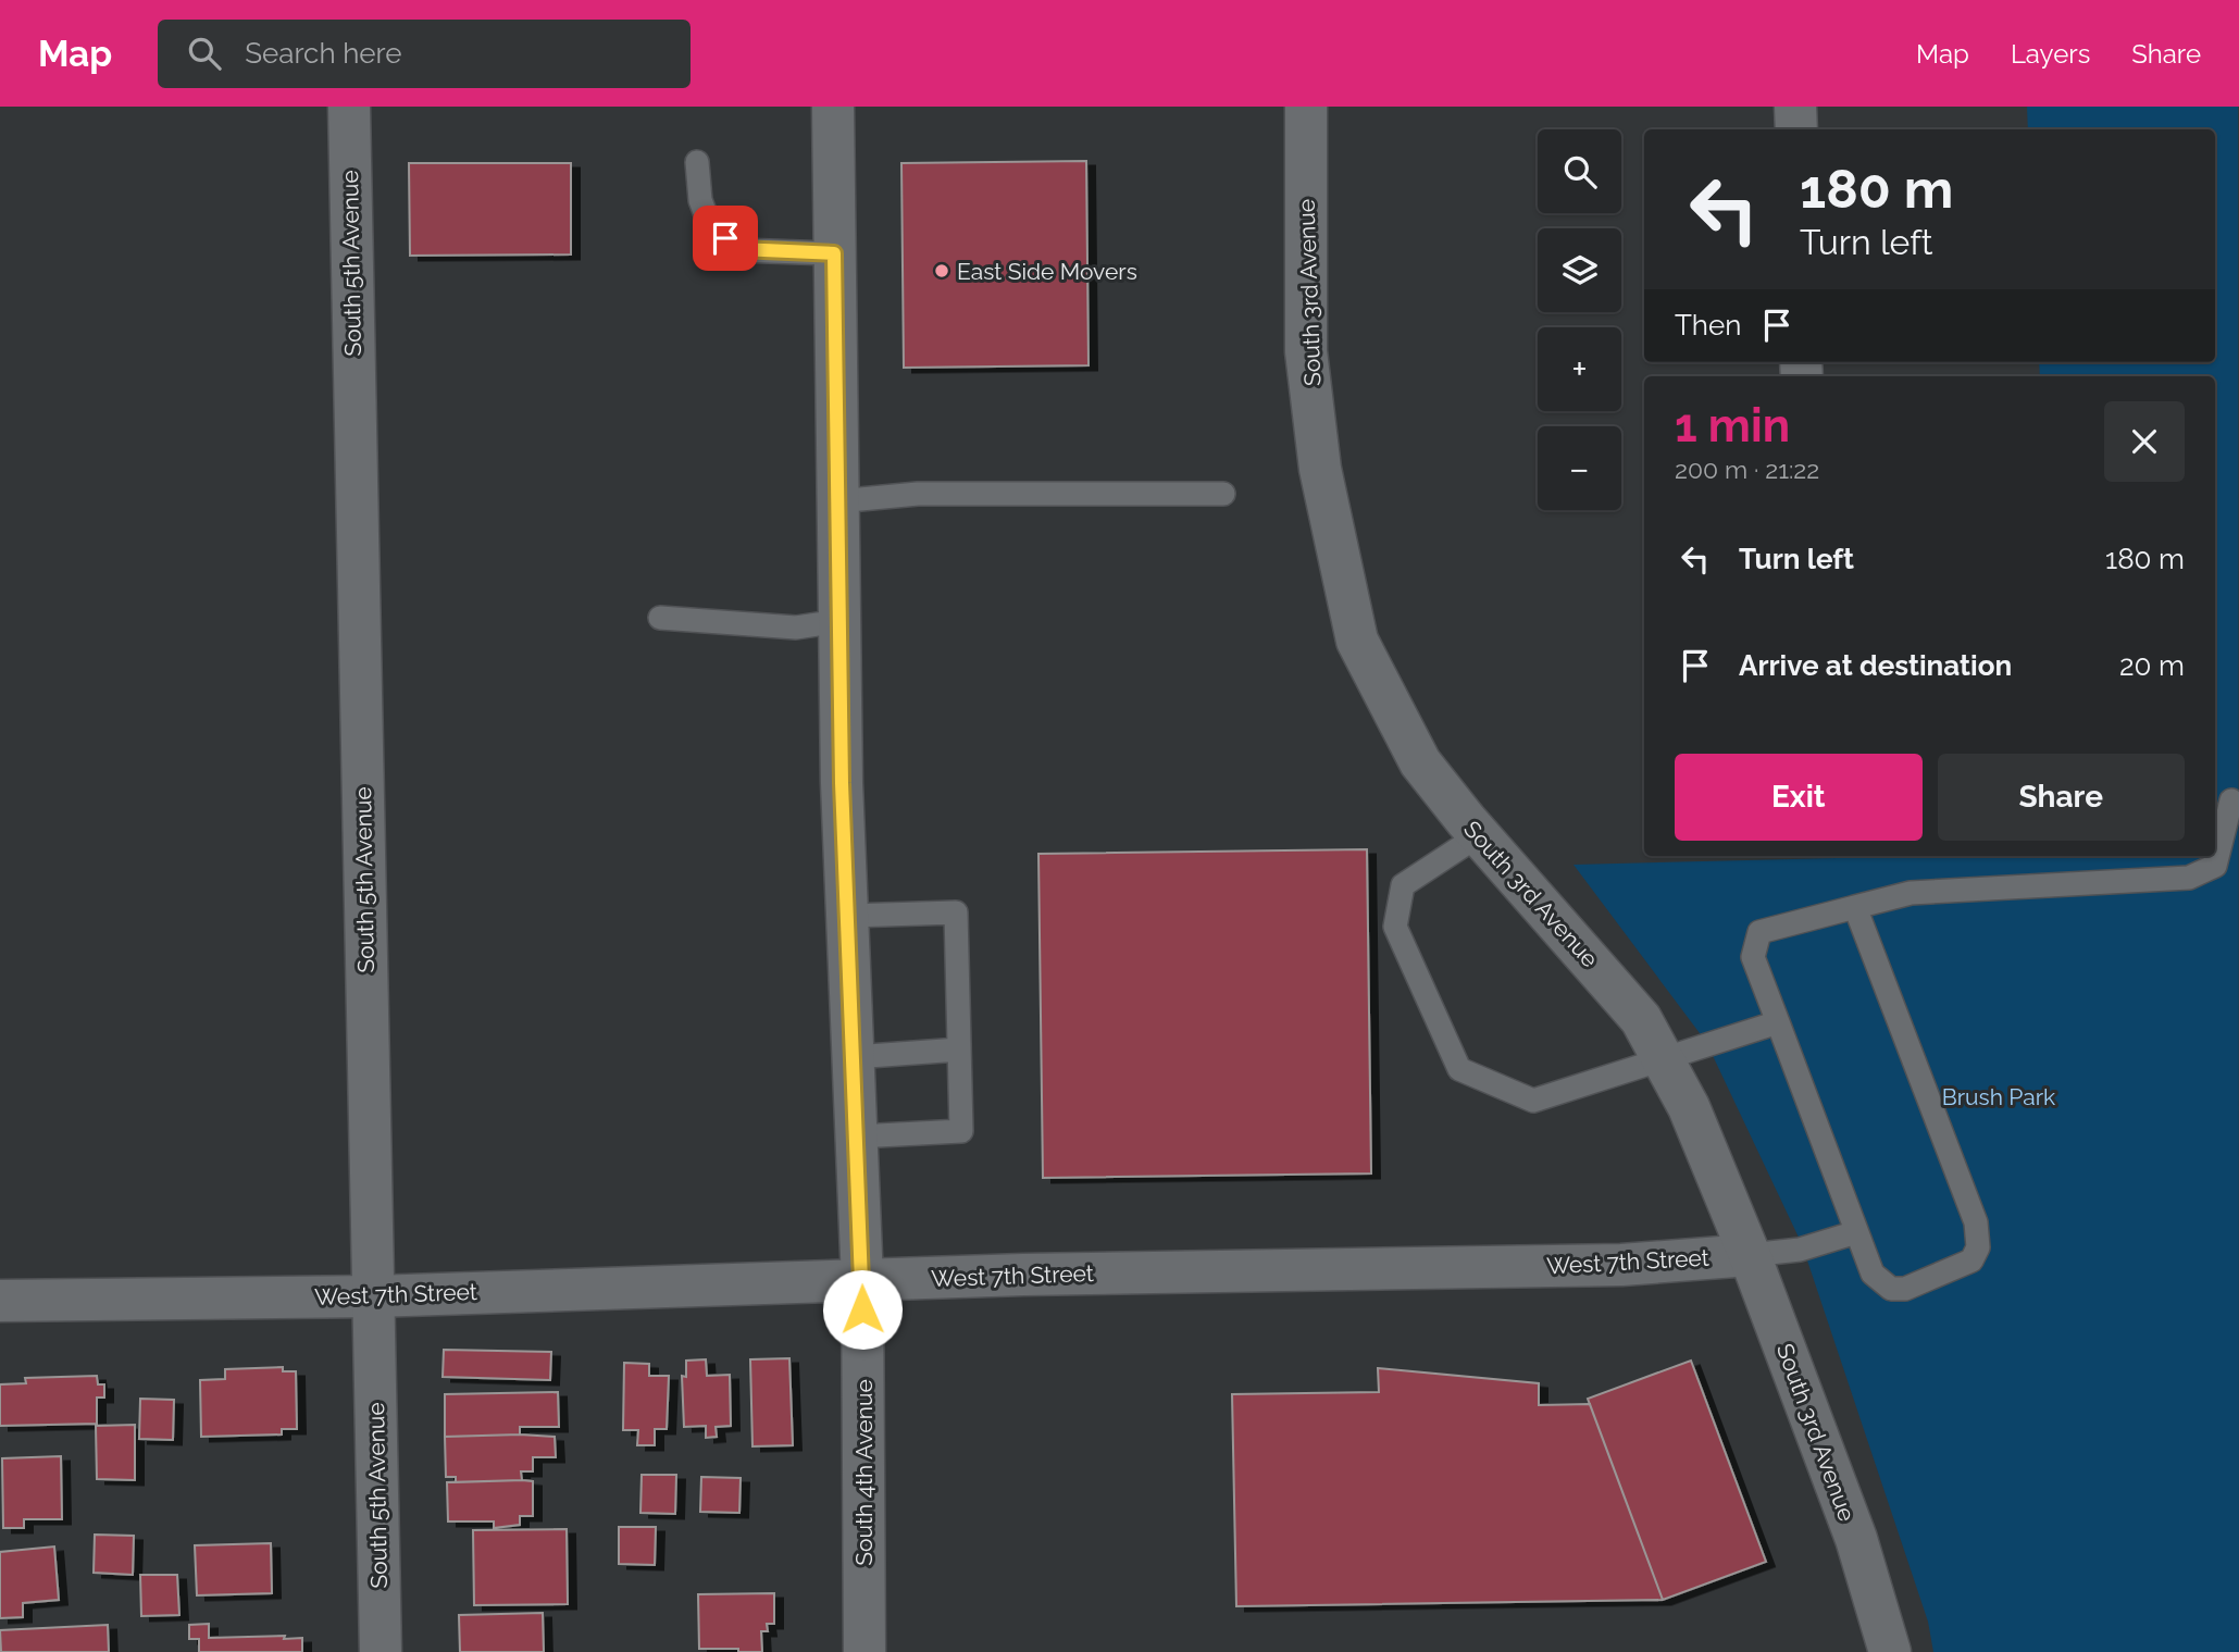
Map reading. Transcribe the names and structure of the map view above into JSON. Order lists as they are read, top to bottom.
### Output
{
  "streets": {
    "street": [
      "South 5th Avenue",
      "South 3rd Avenue",
      "West 7th Street",
      "South 4th Avenue"
    ]
  },
  "crossings": [
    ["South 5th Avenue", "West 7th Street"],
    ["South 3rd Avenue", "West 7th Street"],
    ["West 7th Street", "South 4th Avenue"]
  ],
  "parks": ["Brush Park"],
  "places": ["East Side Movers"],
  "page": {
    "header": "Map",
    "search": "Search here",
    "nav": ["Map", "Layers", "Share"],
    "map_buttons": ["+", "−"],
    "turn": ["180 m", "Turn left"],
    "then": "Then",
    "heading": ["1 min", "200 m · 21:22"],
    "list": [
      {
        "name": "Turn left",
        "value": "180 m"
      },
      {
        "name": "Arrive at destination",
        "value": "20 m"
      }
    ],
    "buttons": ["Exit", "Share"]
  }
}
